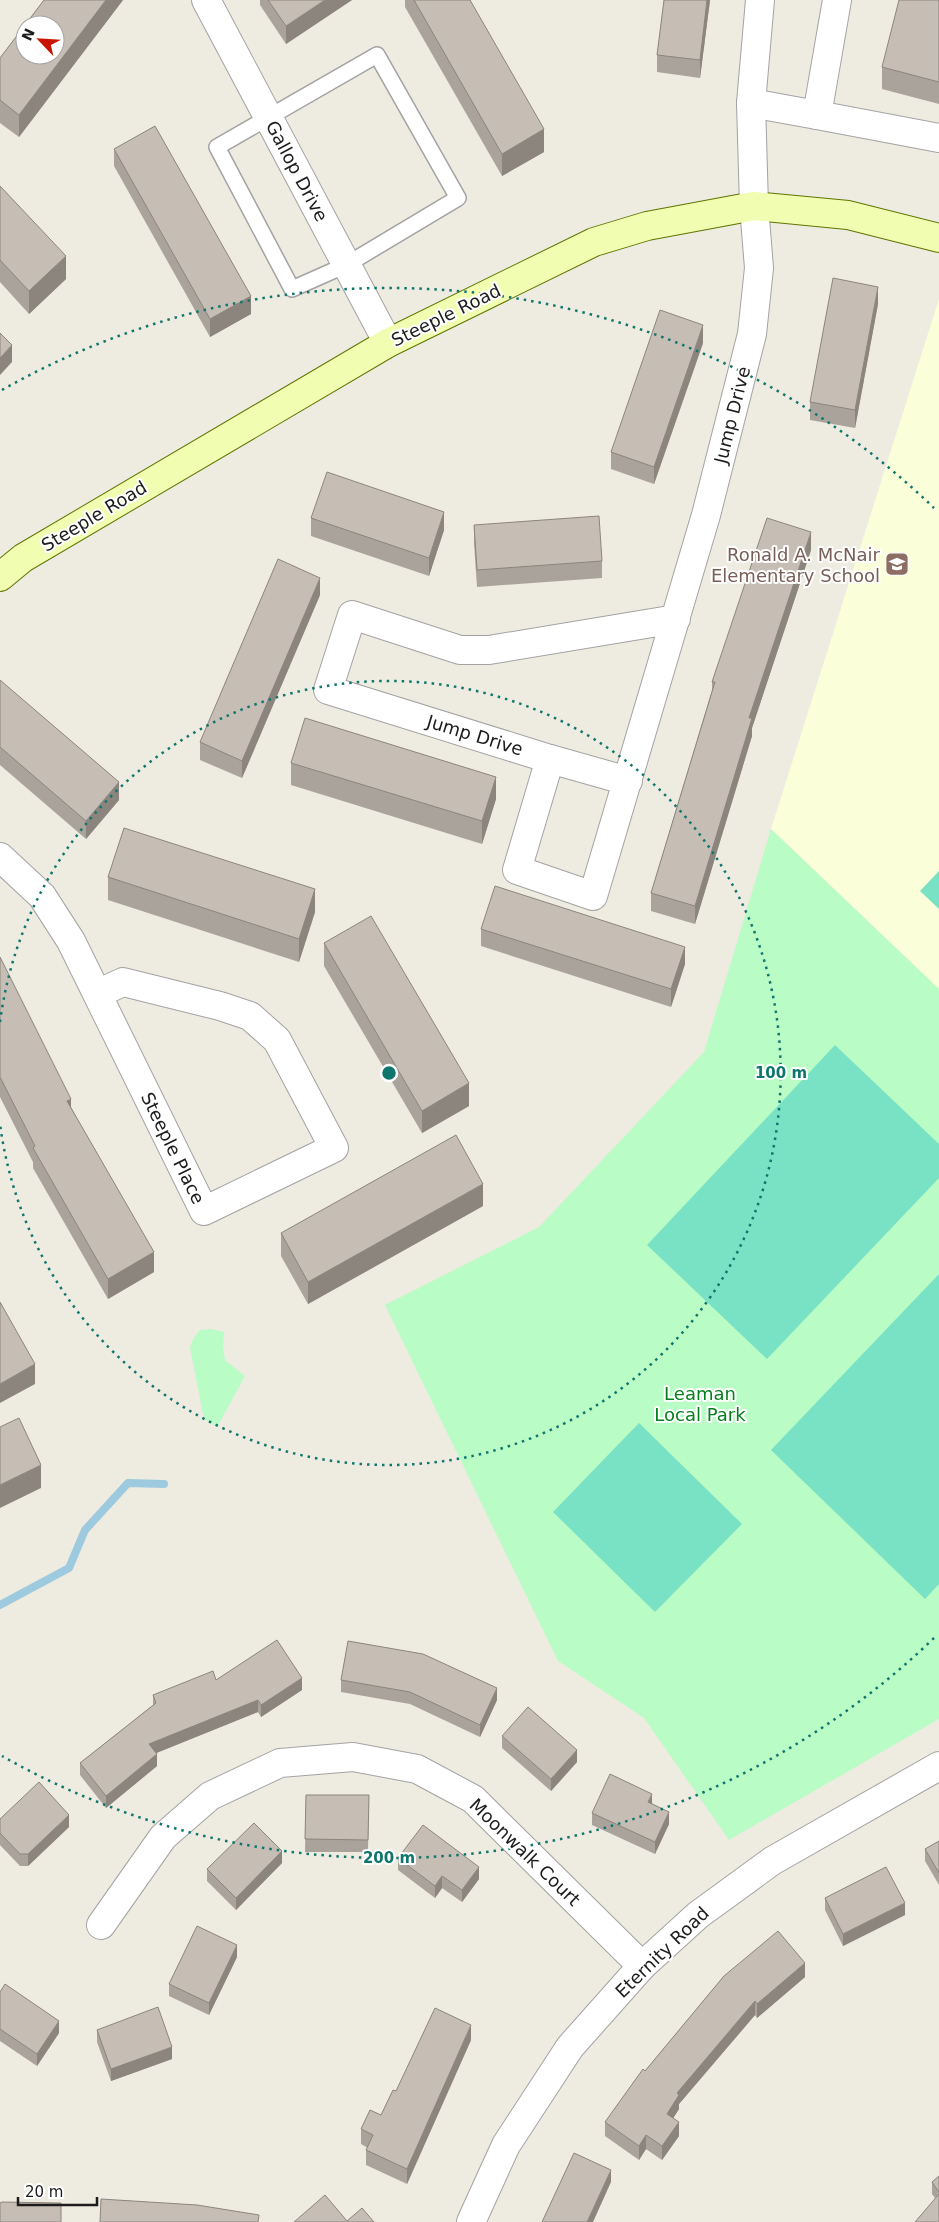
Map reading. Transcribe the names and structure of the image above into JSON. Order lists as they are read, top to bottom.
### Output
{
  "streets": {
    "street": [
      "Gallop Drive",
      "Steeple Road",
      "Jump Drive",
      "Steeple Place",
      "Moonwalk Court",
      "Eternity Road"
    ]
  },
  "crossings": [
    ["Gallop Drive", "Steeple Road"],
    ["Steeple Road", "Jump Drive"],
    ["Moonwalk Court", "Eternity Road"]
  ],
  "parks": ["Leaman Local Park"],
  "places": {
    "school or university": ["Ronald A. McNair Elementary School"]
  },
  "scale_bar": "20 m",
  "north": "top left",
  "rings": ["100 m", "200 m"]
}
